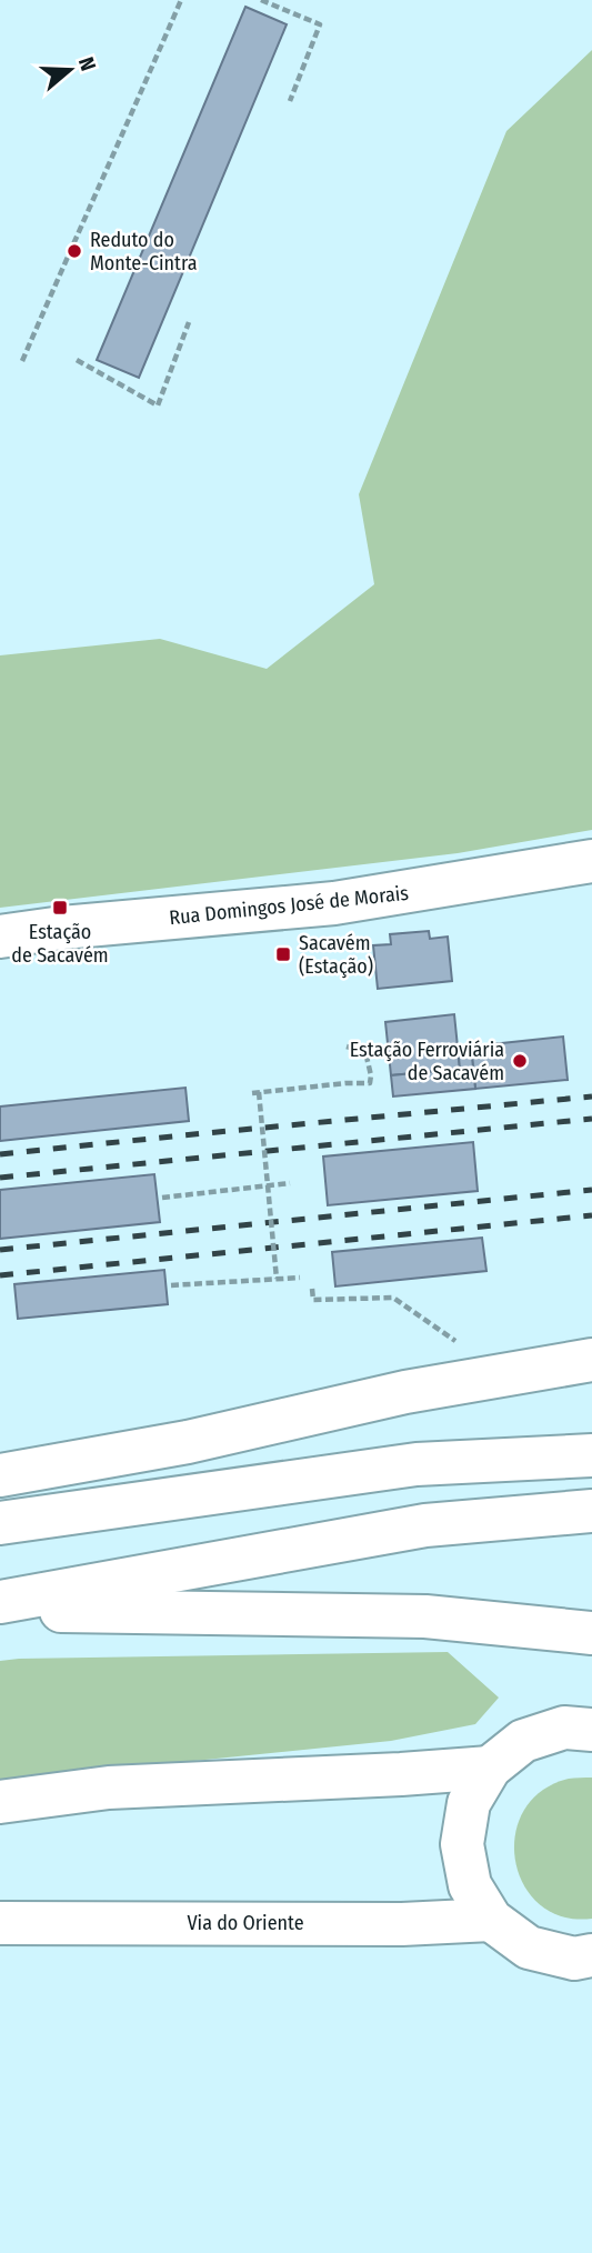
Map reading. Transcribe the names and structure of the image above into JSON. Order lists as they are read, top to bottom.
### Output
{
  "streets": {
    "main road": ["Rua Domingos José de Morais", "Via do Oriente"]
  },
  "places": {
    "other": ["Reduto do Monte-Cintra", "Estação Ferroviária de Sacavém"],
    "transit": ["Estação de Sacavém", "Sacavém (Estação)"]
  },
  "north": "right"
}
